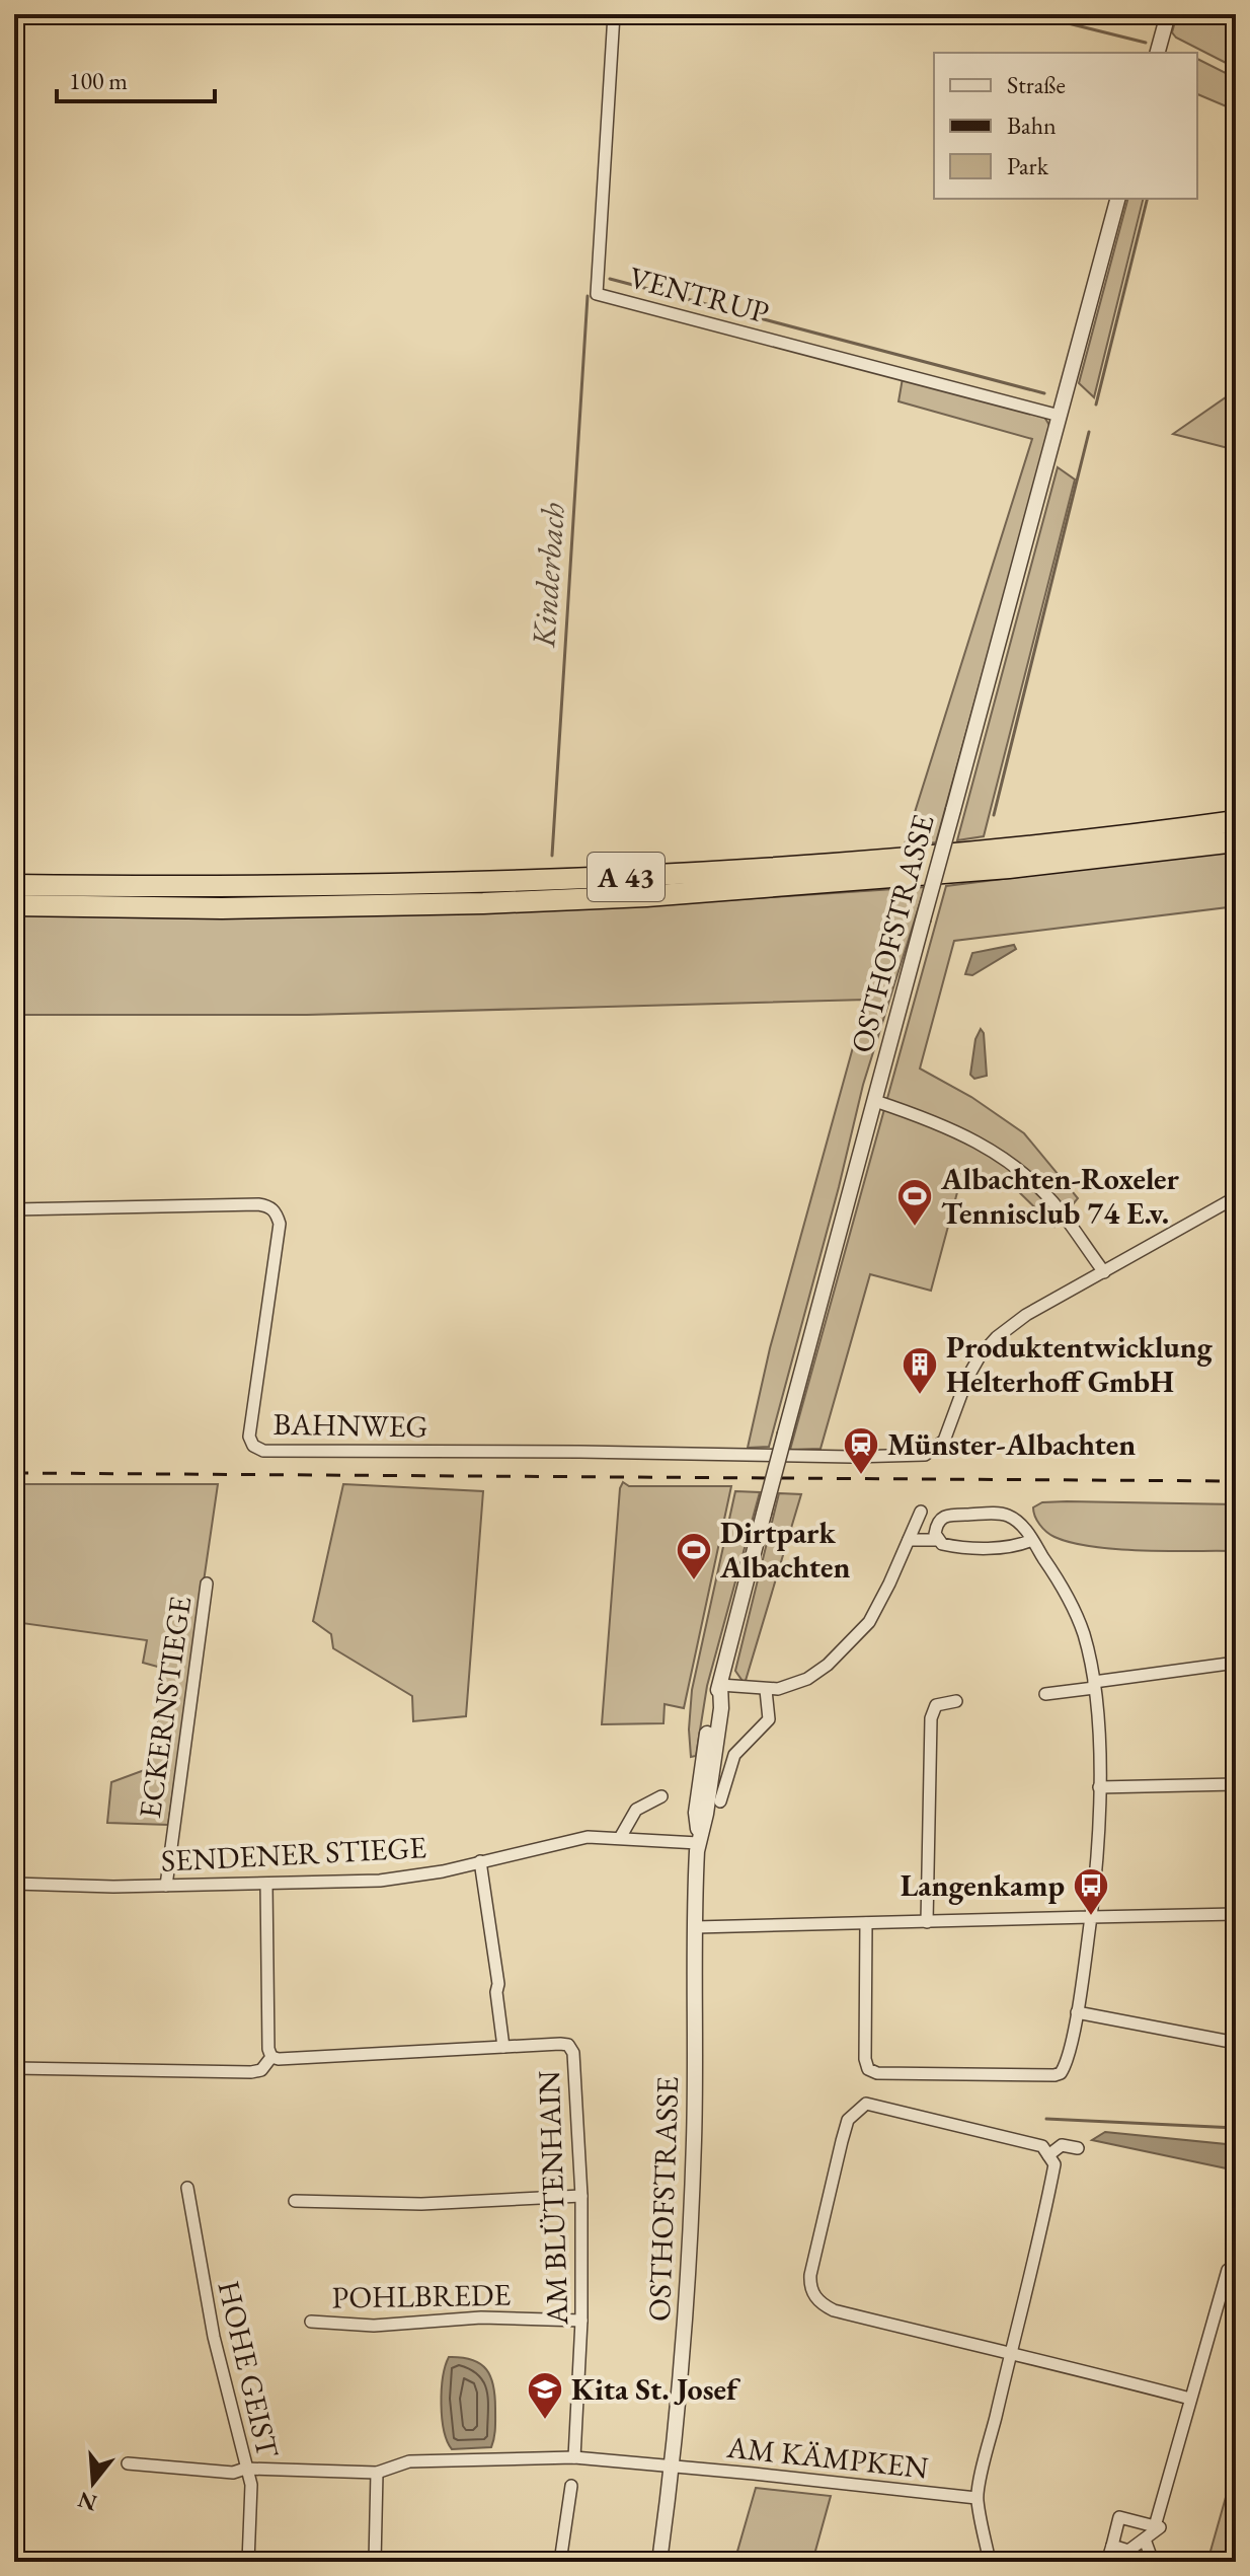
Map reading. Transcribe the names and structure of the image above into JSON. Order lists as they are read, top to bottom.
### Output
{
  "streets": {
    "highway": ["A 43"],
    "street": [
      "VENTRUP",
      "OSTHOFSTRASSE",
      "BAHNWEG",
      "ECKERNSTIEGE",
      "SENDENER STIEGE",
      "AM BLÜTENHAIN",
      "POHLBREDE",
      "HOHE GEIST",
      "AM KÄMPKEN"
    ]
  },
  "crossings": [
    ["VENTRUP", "OSTHOFSTRASSE"],
    ["OSTHOFSTRASSE", "SENDENER STIEGE"],
    ["OSTHOFSTRASSE", "AM KÄMPKEN"],
    ["ECKERNSTIEGE", "SENDENER STIEGE"],
    ["SENDENER STIEGE", "AM BLÜTENHAIN"],
    ["AM BLÜTENHAIN", "POHLBREDE"],
    ["AM BLÜTENHAIN", "AM KÄMPKEN"],
    ["HOHE GEIST", "AM KÄMPKEN"]
  ],
  "water": ["Kinderbach"],
  "places": {
    "sports": ["Albachten-Roxeler Tennisclub 74 E.v.", "Dirtpark Albachten"],
    "building": ["Produktentwicklung Helterhoff GmbH"],
    "station": ["Münster-Albachten"],
    "bus stop": ["Langenkamp"],
    "school or university": ["Kita St. Josef"]
  },
  "legend": ["Straße", "Bahn", "Park"],
  "scale_bar": "100 m",
  "north": "bottom"
}
